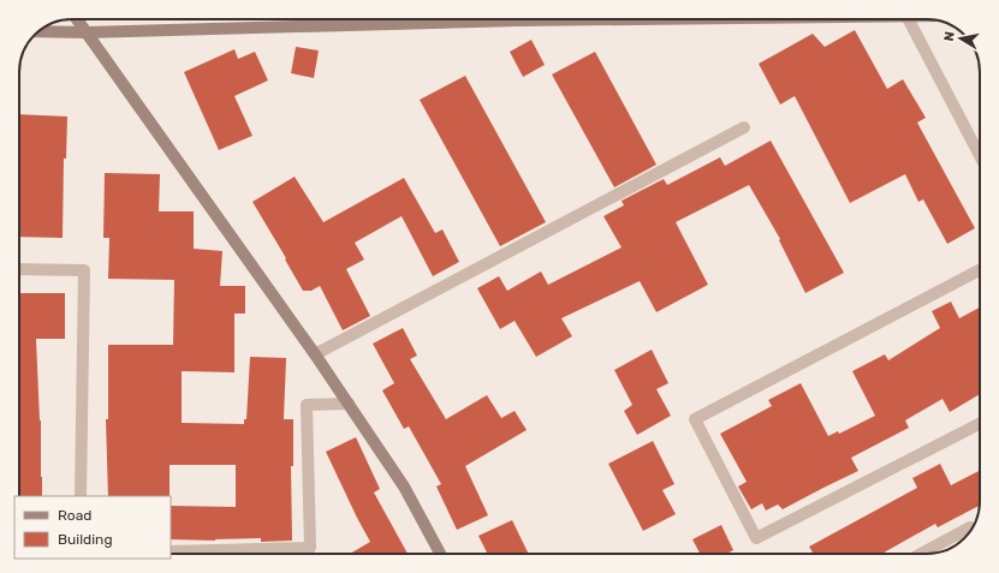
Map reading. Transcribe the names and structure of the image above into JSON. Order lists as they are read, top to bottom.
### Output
{
  "legend": ["Road", "Building"],
  "north": "left"
}
